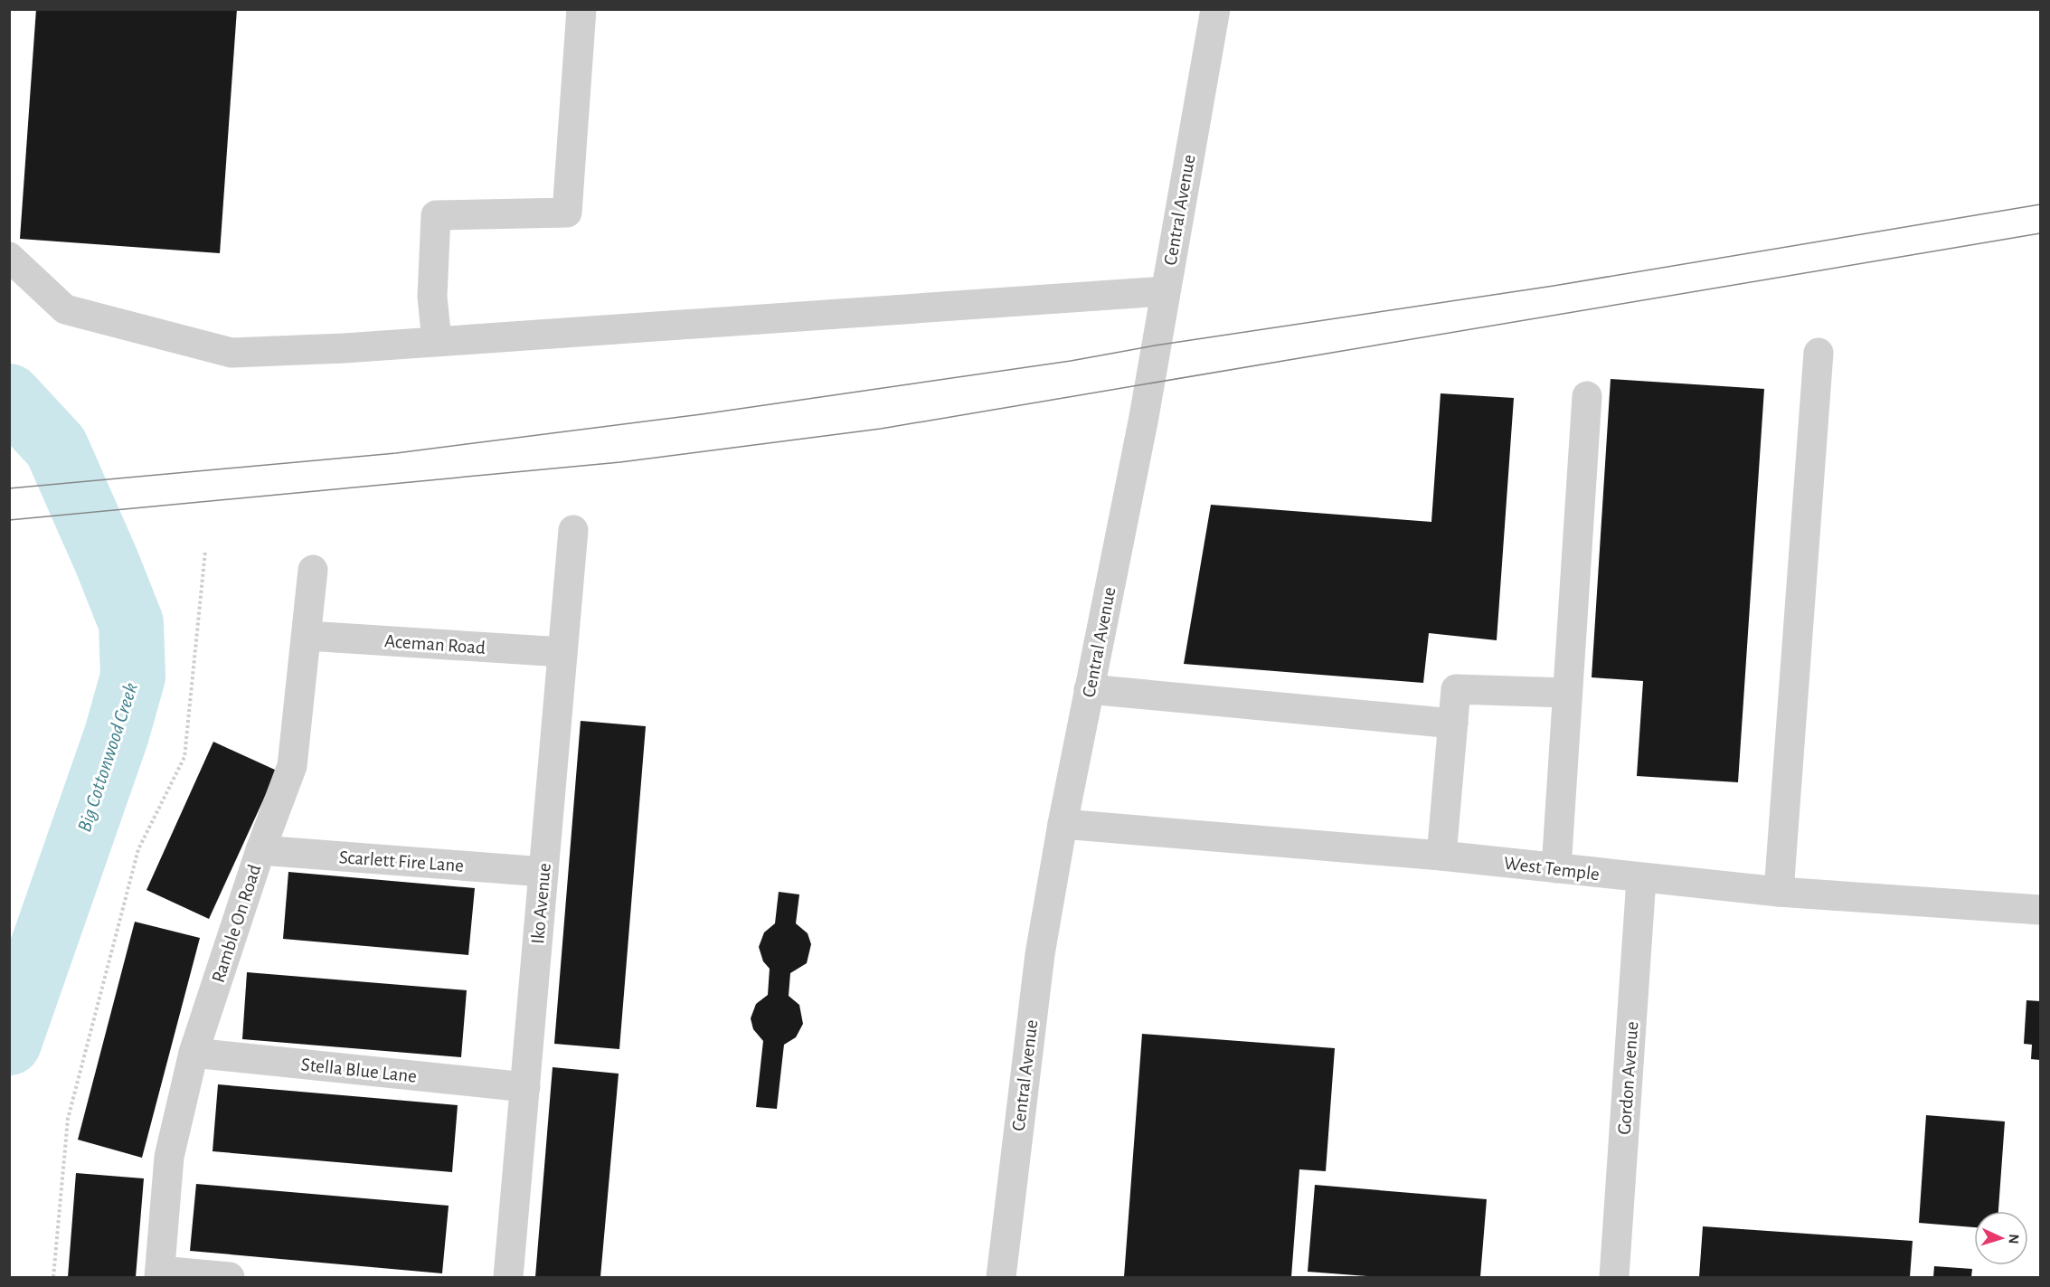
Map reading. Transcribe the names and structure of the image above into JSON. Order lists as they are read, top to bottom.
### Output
{
  "streets": {
    "street": [
      "Central Avenue",
      "Aceman Road",
      "Scarlett Fire Lane",
      "West Temple",
      "Iko Avenue",
      "Ramble On Road",
      "Stella Blue Lane",
      "Gordon Avenue"
    ]
  },
  "crossings": [
    ["Central Avenue", "West Temple"],
    ["Aceman Road", "Iko Avenue"],
    ["Aceman Road", "Ramble On Road"],
    ["Scarlett Fire Lane", "Iko Avenue"],
    ["Scarlett Fire Lane", "Ramble On Road"],
    ["West Temple", "Gordon Avenue"],
    ["Iko Avenue", "Stella Blue Lane"],
    ["Ramble On Road", "Stella Blue Lane"]
  ],
  "water": ["Big Cottonwood Creek"],
  "north": "right"
}
